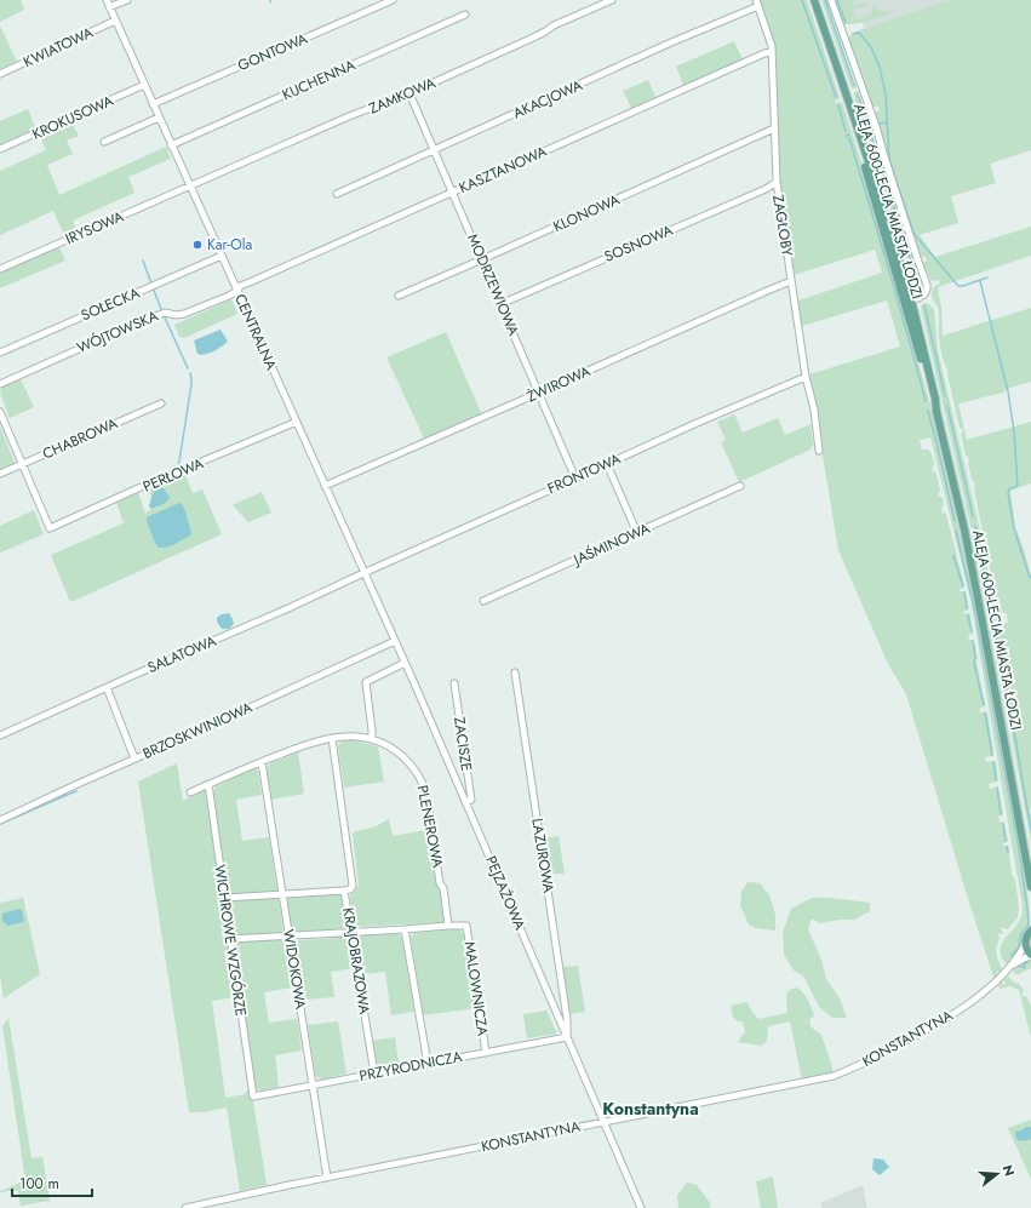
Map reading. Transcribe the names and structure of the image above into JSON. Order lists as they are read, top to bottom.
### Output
{
  "streets": {
    "main road": ["ALEJA 600-LECIA MIASTA ŁODZI"],
    "street": [
      "KWIATOWA",
      "GONTOWA",
      "KUCHENNA",
      "ZAMKOWA",
      "AKACJOWA",
      "KROKUSOWA",
      "KASZTANOWA",
      "KLONOWA",
      "ZAGŁOBY",
      "IRYSOWA",
      "SOSNOWA",
      "MODRZEWIOWA",
      "SOŁECKA",
      "WÓJTOWSKA",
      "CENTRALNA",
      "ŻWIROWA",
      "CHABROWA",
      "FRONTOWA",
      "PERŁOWA",
      "JAŚMINOWA",
      "SAŁATOWA",
      "BRZOSKWINIOWA",
      "ZACISZE",
      "PLENEROWA",
      "LAZUROWA",
      "PEJZAŻOWA",
      "WICHROWE WZGÓRZE",
      "KRAJOBRAZOWA",
      "WIDOKOWA",
      "MALOWNICZA",
      "KONSTANTYNA",
      "PRZYRODNICZA"
    ]
  },
  "crossings": [
    ["KWIATOWA", "CENTRALNA"],
    ["GONTOWA", "CENTRALNA"],
    ["KUCHENNA", "CENTRALNA"],
    ["ZAMKOWA", "IRYSOWA"],
    ["ZAMKOWA", "MODRZEWIOWA"],
    ["ZAMKOWA", "CENTRALNA"],
    ["AKACJOWA", "ZAGŁOBY"],
    ["AKACJOWA", "MODRZEWIOWA"],
    ["KROKUSOWA", "CENTRALNA"],
    ["KASZTANOWA", "ZAGŁOBY"],
    ["KASZTANOWA", "MODRZEWIOWA"],
    ["KASZTANOWA", "WÓJTOWSKA"],
    ["KASZTANOWA", "CENTRALNA"],
    ["KLONOWA", "ZAGŁOBY"],
    ["KLONOWA", "MODRZEWIOWA"],
    ["ZAGŁOBY", "SOSNOWA"],
    ["ZAGŁOBY", "ŻWIROWA"],
    ["ZAGŁOBY", "FRONTOWA"],
    ["IRYSOWA", "CENTRALNA"],
    ["SOSNOWA", "MODRZEWIOWA"],
    ["MODRZEWIOWA", "ŻWIROWA"],
    ["MODRZEWIOWA", "FRONTOWA"],
    ["SOŁECKA", "CENTRALNA"],
    ["WÓJTOWSKA", "CENTRALNA"],
    ["CENTRALNA", "ŻWIROWA"],
    ["CENTRALNA", "FRONTOWA"],
    ["CENTRALNA", "PERŁOWA"],
    ["CENTRALNA", "SAŁATOWA"],
    ["CENTRALNA", "BRZOSKWINIOWA"],
    ["CENTRALNA", "PEJZAŻOWA"],
    ["CHABROWA", "PERŁOWA"],
    ["FRONTOWA", "SAŁATOWA"],
    ["ZACISZE", "PEJZAŻOWA"],
    ["PLENEROWA", "WICHROWE WZGÓRZE"],
    ["PLENEROWA", "KRAJOBRAZOWA"],
    ["PLENEROWA", "WIDOKOWA"],
    ["PLENEROWA", "MALOWNICZA"],
    ["LAZUROWA", "PEJZAŻOWA"],
    ["LAZUROWA", "PRZYRODNICZA"],
    ["PEJZAŻOWA", "KONSTANTYNA"],
    ["PEJZAŻOWA", "PRZYRODNICZA"],
    ["WICHROWE WZGÓRZE", "PRZYRODNICZA"],
    ["KRAJOBRAZOWA", "PRZYRODNICZA"],
    ["WIDOKOWA", "KONSTANTYNA"],
    ["WIDOKOWA", "PRZYRODNICZA"],
    ["MALOWNICZA", "PRZYRODNICZA"]
  ],
  "districts": ["Konstantyna"],
  "places": ["Kar-Ola"],
  "scale_bar": "100 m",
  "north": "right"
}
